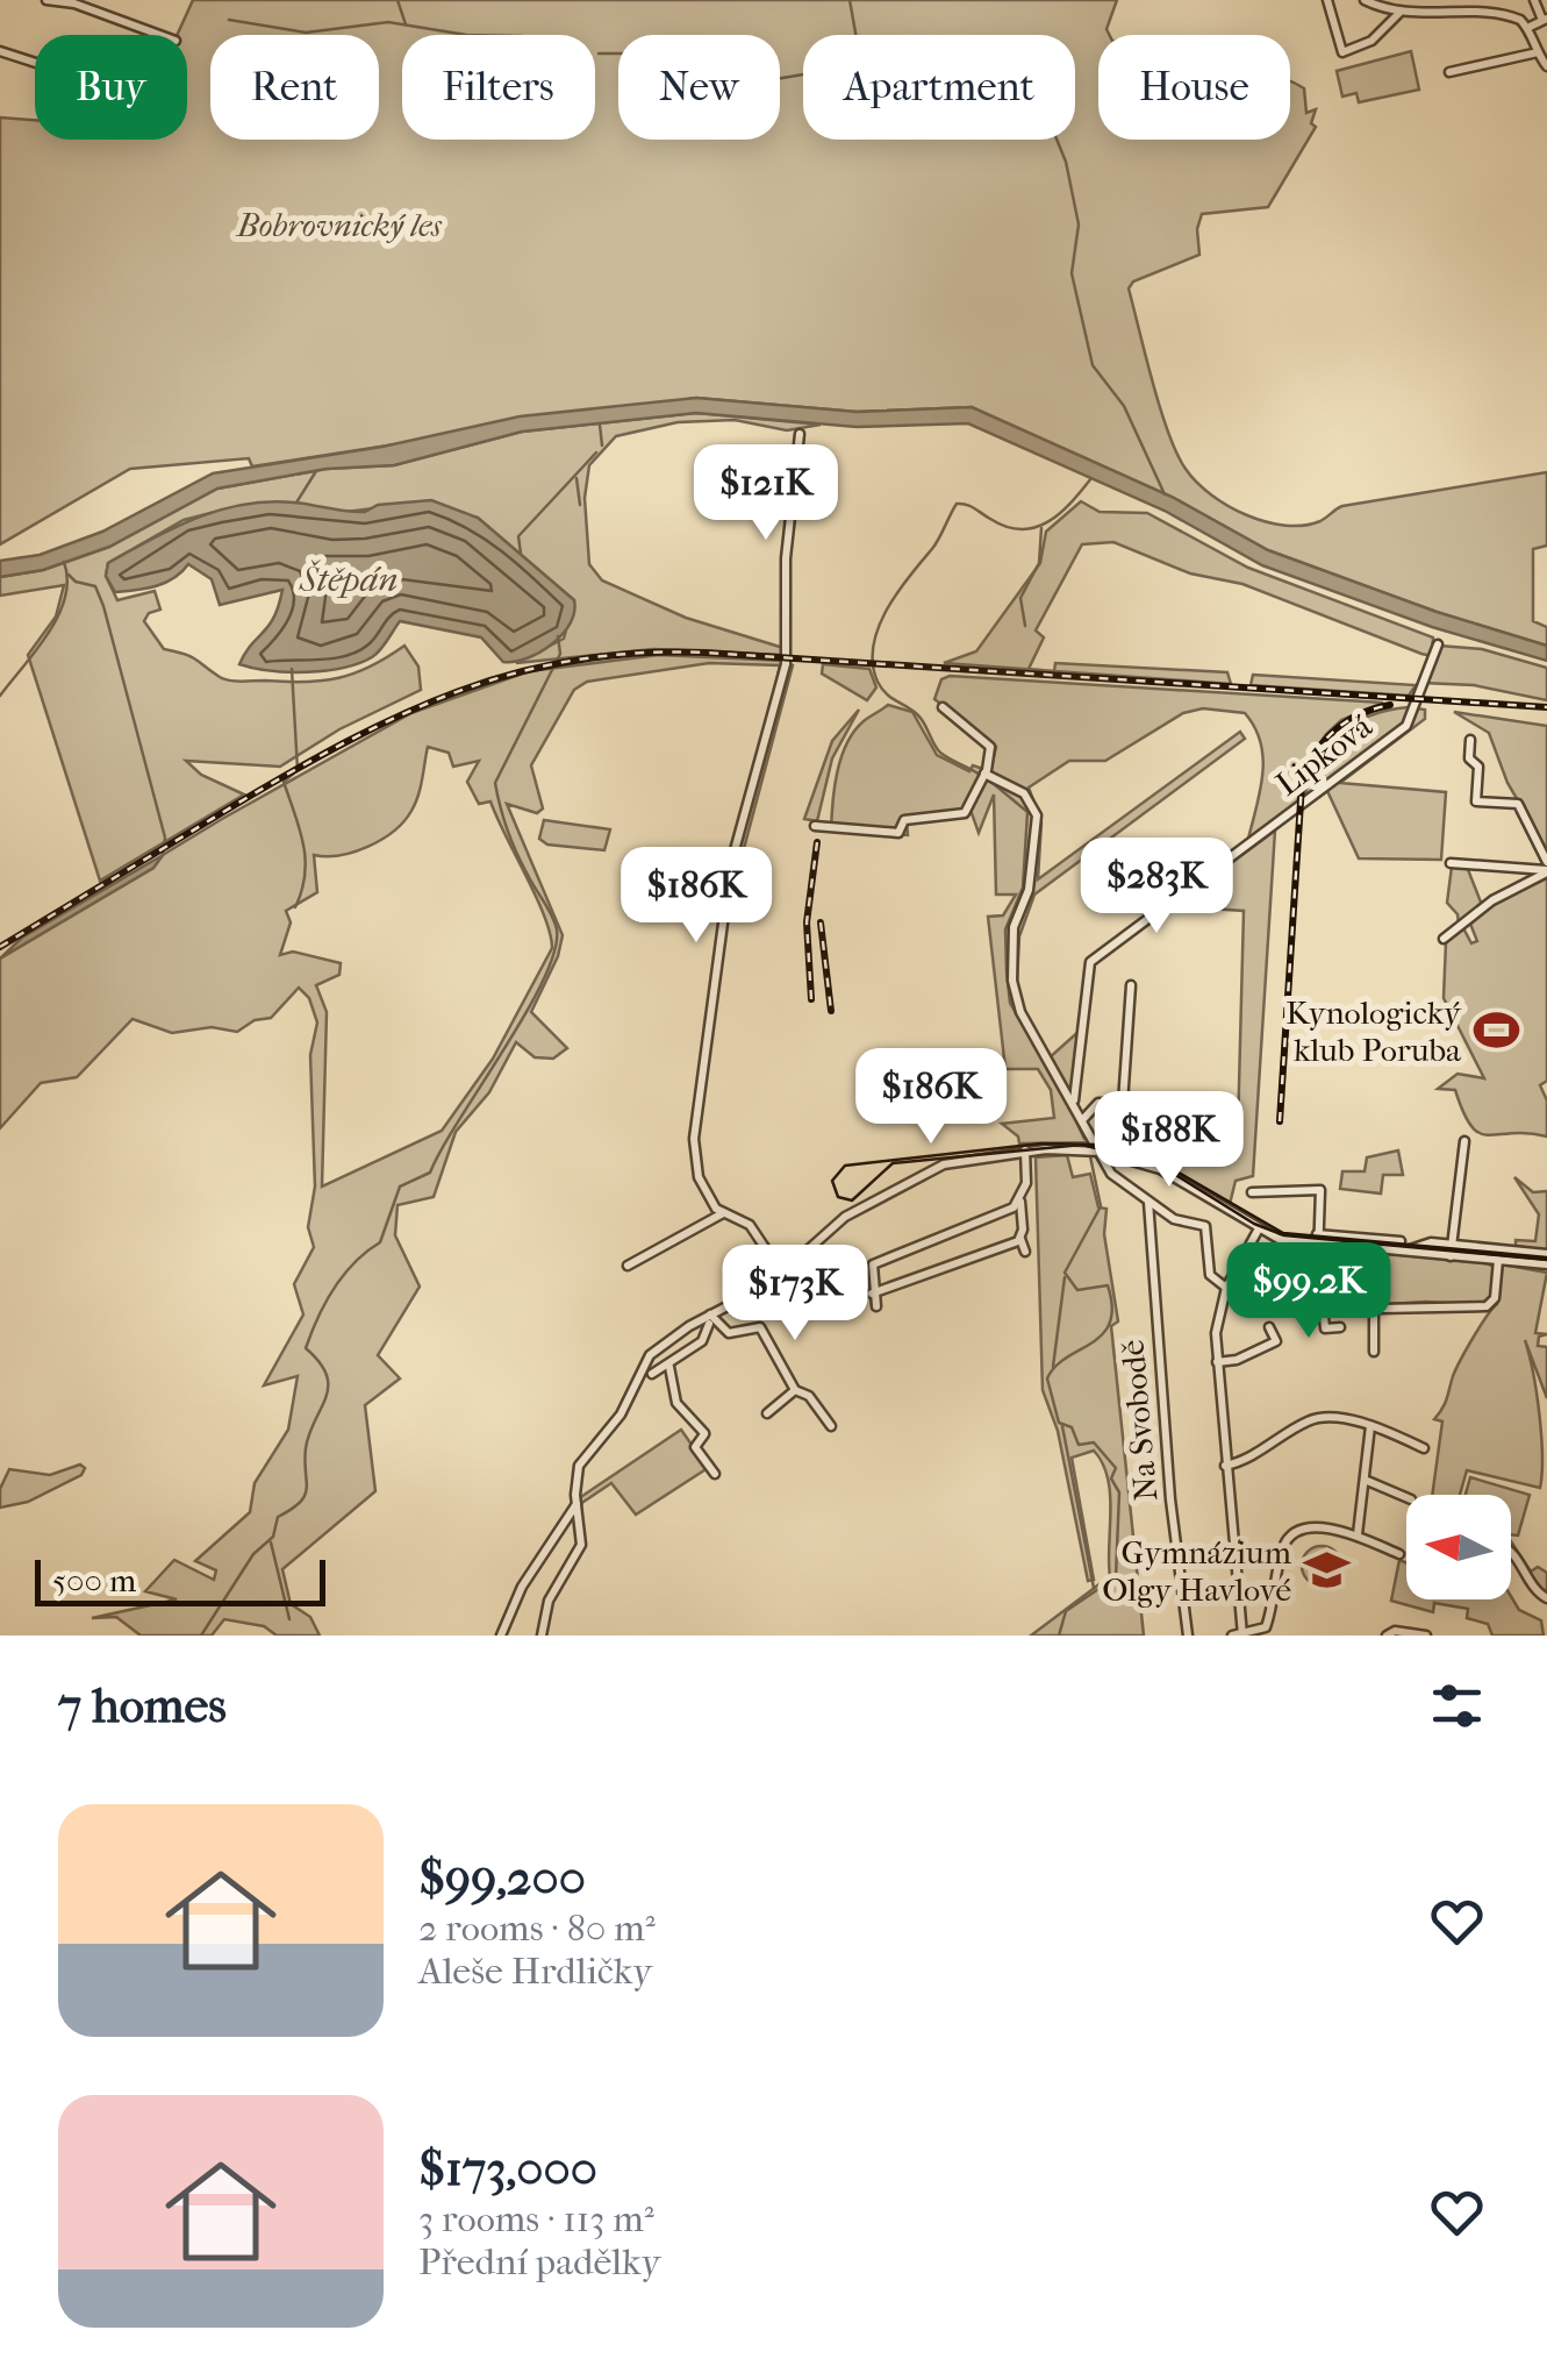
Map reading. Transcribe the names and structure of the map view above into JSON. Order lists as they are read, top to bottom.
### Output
{
  "streets": {
    "street": ["Lipková", "Na Svobodě"]
  },
  "water": ["Štěpán"],
  "parks": ["Bobrovnický les"],
  "places": {
    "sports": ["Kynologický klub Poruba"],
    "school or university": ["Gymnázium Olgy Havlové"]
  },
  "scale_bar": "500 m",
  "north": "left",
  "page": {
    "chip": [
      "Buy",
      "Rent",
      "Filters",
      "New",
      "Apartment",
      "House"
    ],
    "price": [
      "$121K",
      "$283K",
      "$186K",
      "$186K",
      "$188K",
      "$99.2K",
      "$173K"
    ],
    "scale": "500 m",
    "heading": "7 homes",
    "list": [
      {
        "name": "$99,200",
        "note": "2 rooms · 80 m² · Aleše Hrdličky"
      },
      {
        "name": "$173,000",
        "note": "3 rooms · 113 m² · Přední padělky"
      }
    ]
  }
}
